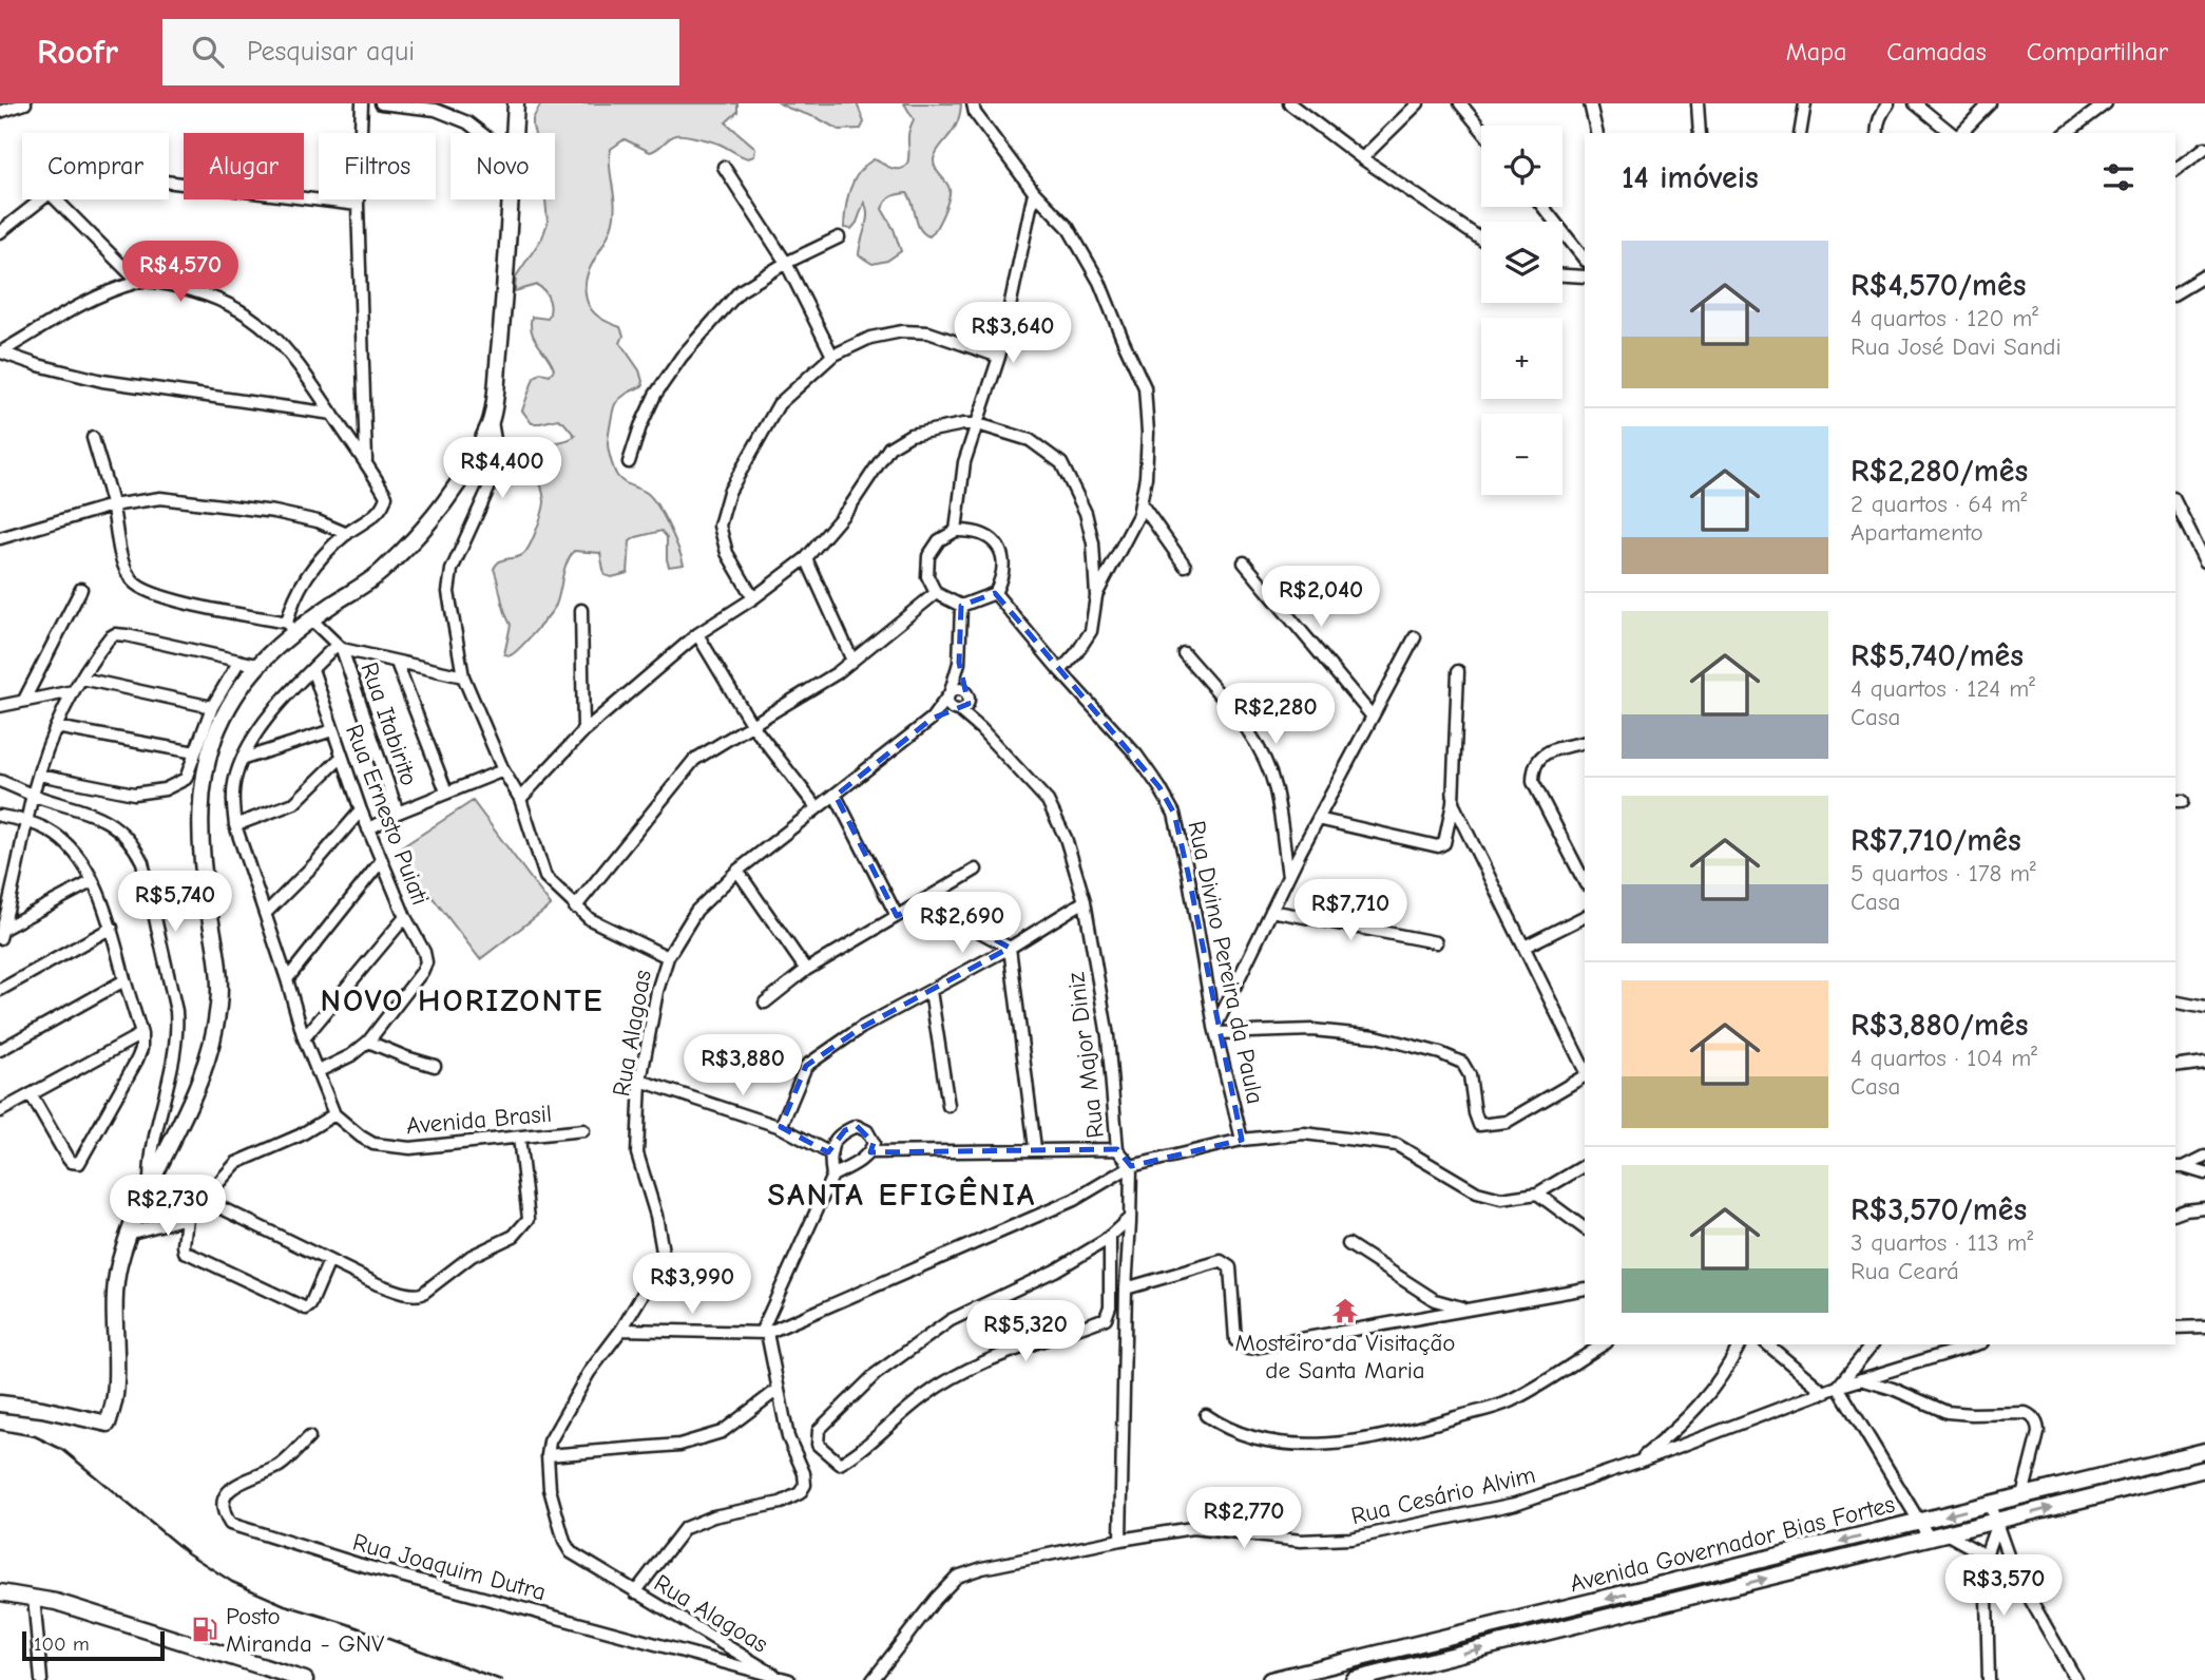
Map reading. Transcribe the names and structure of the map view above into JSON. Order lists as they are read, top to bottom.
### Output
{
  "streets": {
    "main road": ["Avenida Governador Bias Fortes"],
    "street": [
      "Rua Itabirito",
      "Rua Ernesto Puiati",
      "Rua Divino Pereira da Paula",
      "Rua Alagoas",
      "Rua Major Diniz",
      "Avenida Brasil",
      "Rua Cesário Alvim",
      "Rua Joaquim Dutra"
    ]
  },
  "crossings": [
    ["Rua Itabirito", "Avenida Brasil"],
    ["Rua Ernesto Puiati", "Avenida Brasil"],
    ["Rua Divino Pereira da Paula", "Rua Alagoas"],
    ["Rua Alagoas", "Rua Major Diniz"],
    ["Rua Alagoas", "Rua Joaquim Dutra"],
    ["Rua Major Diniz", "Rua Cesário Alvim"]
  ],
  "districts": ["NOVO HORIZONTE", "SANTA EFIGÊNIA"],
  "places": {
    "temple": ["Mosteiro da Visitação de Santa Maria"],
    "fuel station": ["Posto Miranda - GNV"]
  },
  "scale_bar": "100 m",
  "page": {
    "header": "Roofr",
    "search": "Pesquisar aqui",
    "nav": ["Mapa", "Camadas", "Compartilhar"],
    "map_buttons": ["+", "−"],
    "chip": [
      "Comprar",
      "Alugar",
      "Filtros",
      "Novo"
    ],
    "heading": "14 imóveis",
    "list": [
      {
        "name": "R$4,570/mês",
        "note": "4 quartos · 120 m² · Rua José Davi Sandi"
      },
      {
        "name": "R$2,280/mês",
        "note": "2 quartos · 64 m² · Apartamento"
      },
      {
        "name": "R$5,740/mês",
        "note": "4 quartos · 124 m² · Casa"
      },
      {
        "name": "R$7,710/mês",
        "note": "5 quartos · 178 m² · Casa"
      },
      {
        "name": "R$3,880/mês",
        "note": "4 quartos · 104 m² · Casa"
      },
      {
        "name": "R$3,570/mês",
        "note": "3 quartos · 113 m² · Rua Ceará"
      }
    ],
    "price": [
      "R$4,570",
      "R$3,640",
      "R$4,400",
      "R$2,040",
      "R$2,280",
      "R$5,740",
      "R$7,710",
      "R$2,690",
      "R$3,880",
      "R$2,730",
      "R$3,990",
      "R$5,320",
      "R$2,770",
      "R$3,570"
    ],
    "scale": "100 m"
  }
}
